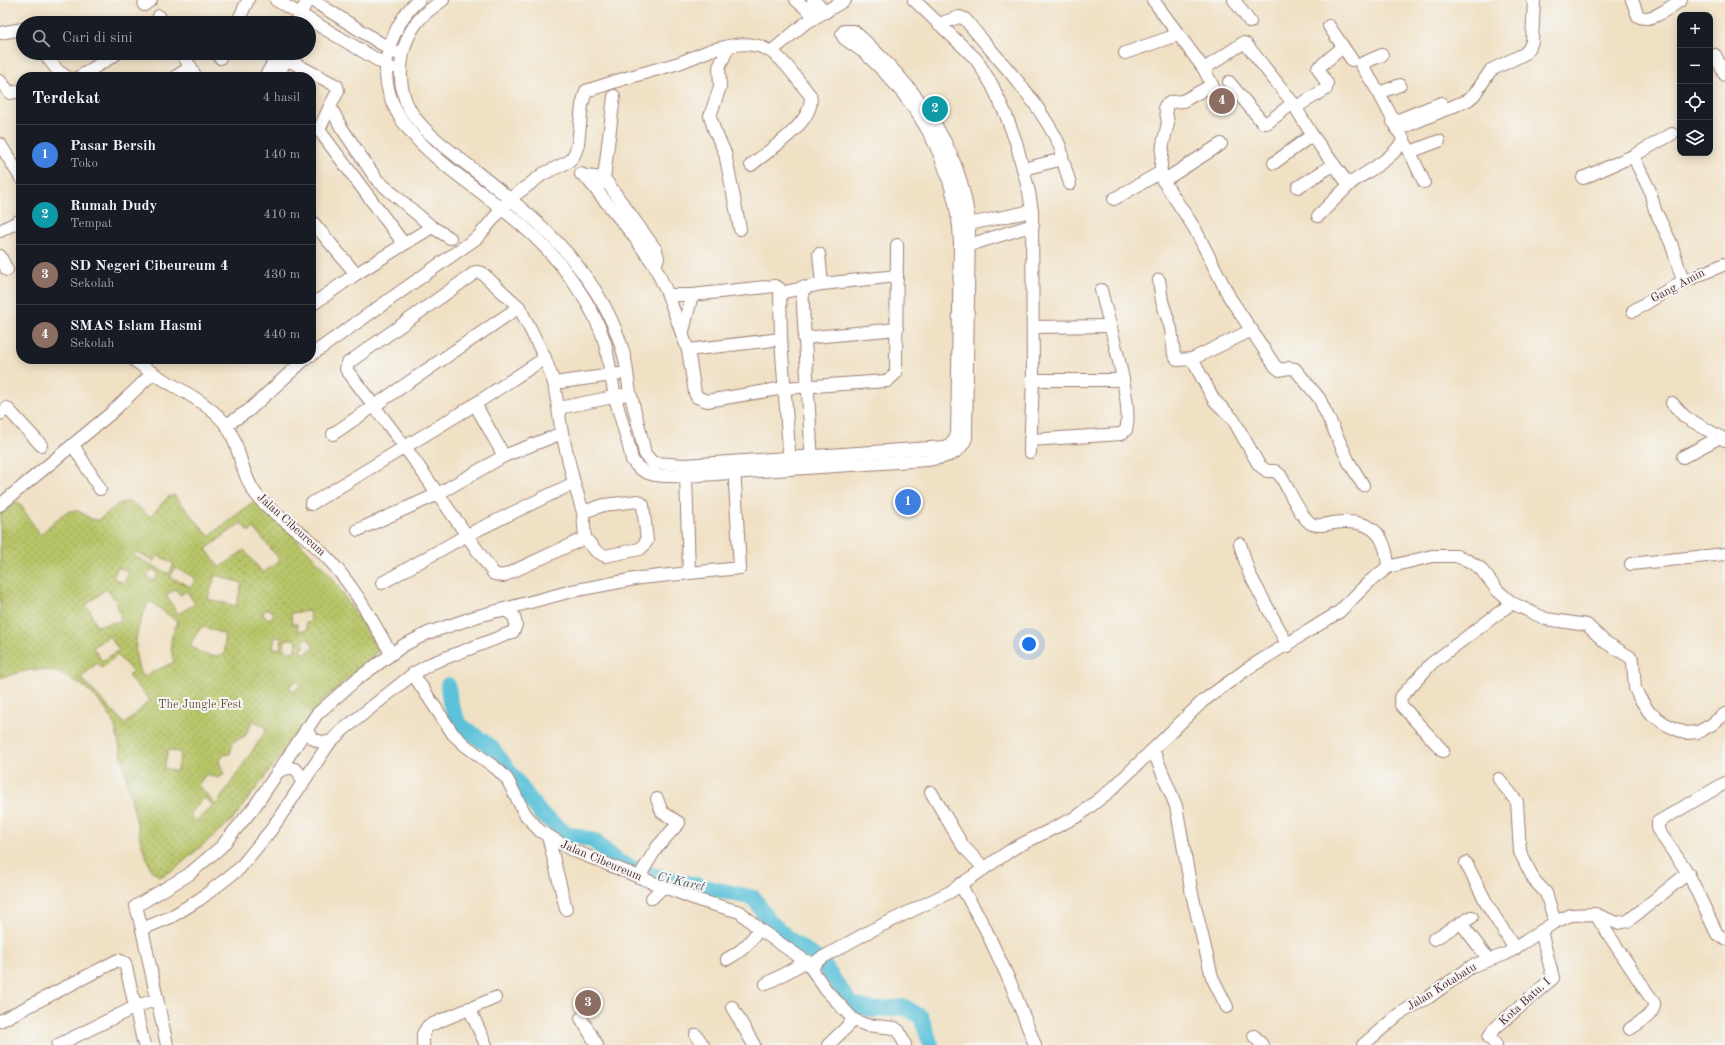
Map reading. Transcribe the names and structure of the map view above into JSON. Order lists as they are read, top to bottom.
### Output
{
  "streets": {
    "street": [
      "Gang Amin",
      "Jalan Cibeureum",
      "Jalan Kotabatu",
      "Kota Batu. I"
    ]
  },
  "crossings": [
    ["Jalan Kotabatu", "Kota Batu. I"]
  ],
  "water": ["Ci Karet"],
  "parks": ["The Jungle Fest"],
  "page": {
    "map_buttons": ["+", "−"],
    "search": "Cari di sini",
    "heading": ["Terdekat", "4 hasil"],
    "pins": [
      "4",
      "2",
      "1",
      "3"
    ],
    "list": [
      {
        "mark": "1",
        "name": "Pasar Bersih",
        "note": "Toko",
        "value": "140 m"
      },
      {
        "mark": "2",
        "name": "Rumah Dudy",
        "note": "Tempat",
        "value": "410 m"
      },
      {
        "mark": "3",
        "name": "SD Negeri Cibeureum 4",
        "note": "Sekolah",
        "value": "430 m"
      },
      {
        "mark": "4",
        "name": "SMAS Islam Hasmi",
        "note": "Sekolah",
        "value": "440 m"
      }
    ]
  }
}
